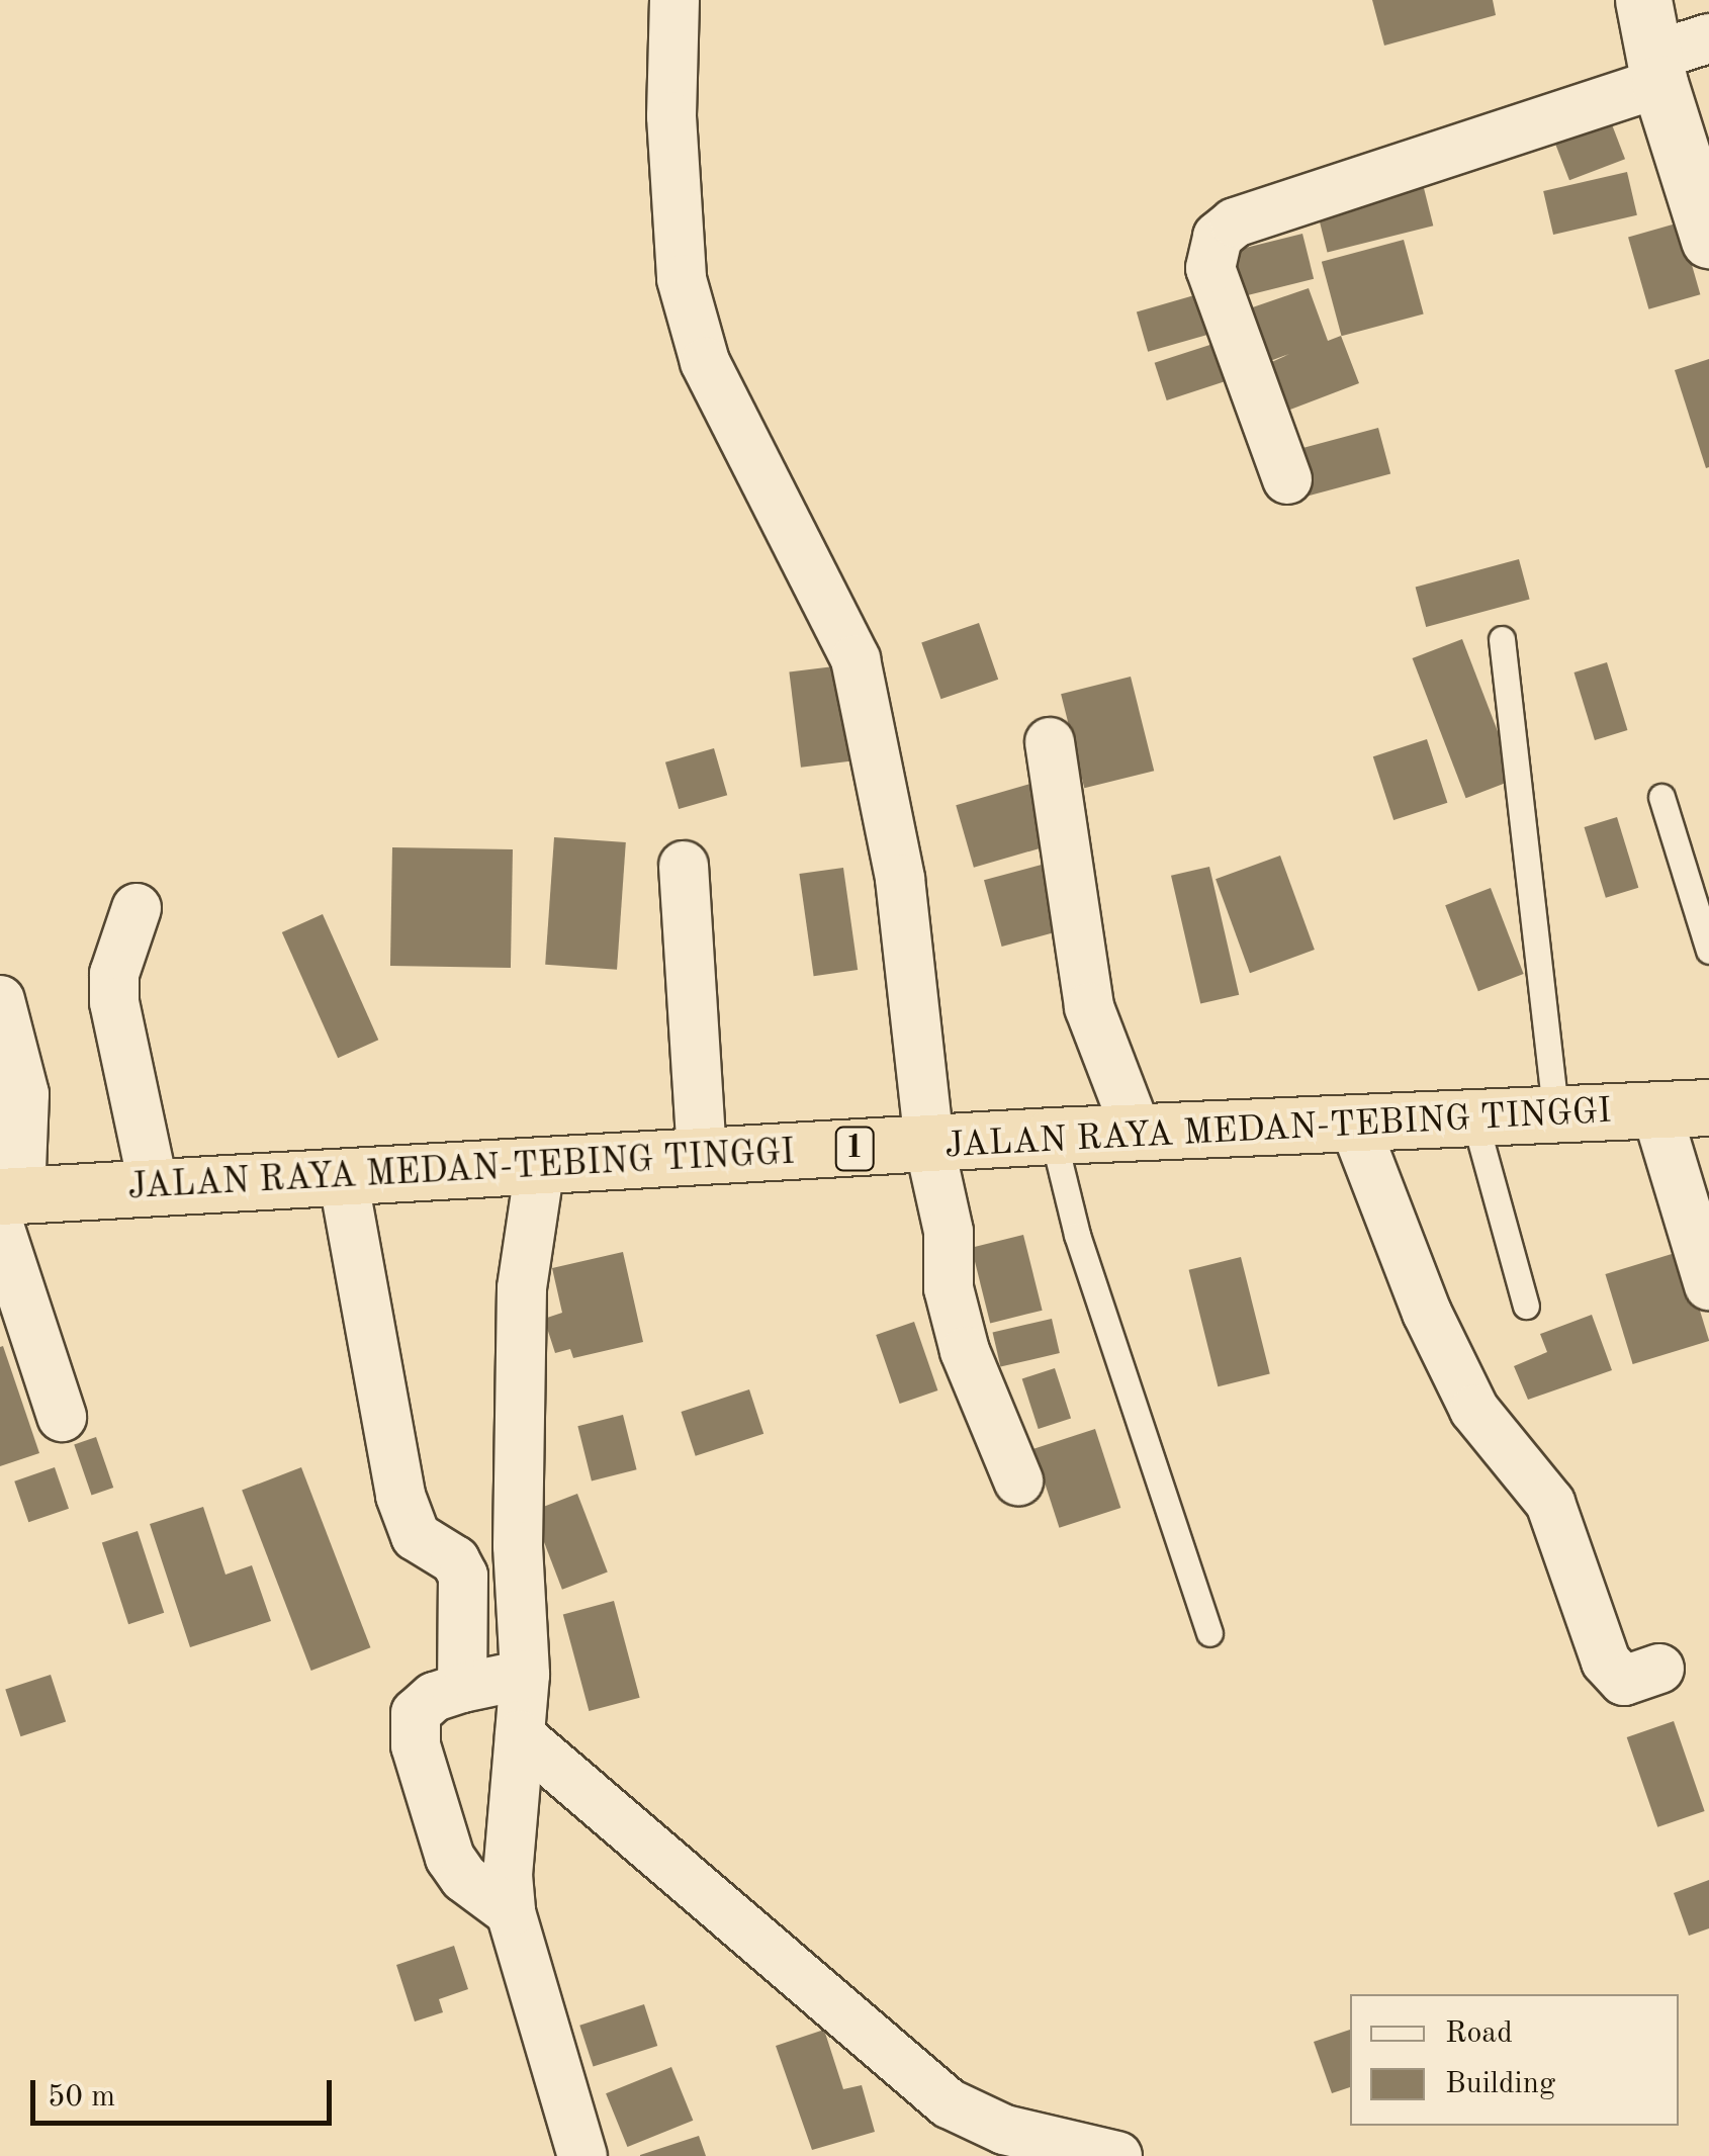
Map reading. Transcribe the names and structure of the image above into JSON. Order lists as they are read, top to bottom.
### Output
{
  "streets": {
    "highway": ["JALAN RAYA MEDAN-TEBING TINGGI", "1"]
  },
  "legend": ["Road", "Building"],
  "scale_bar": "50 m"
}
